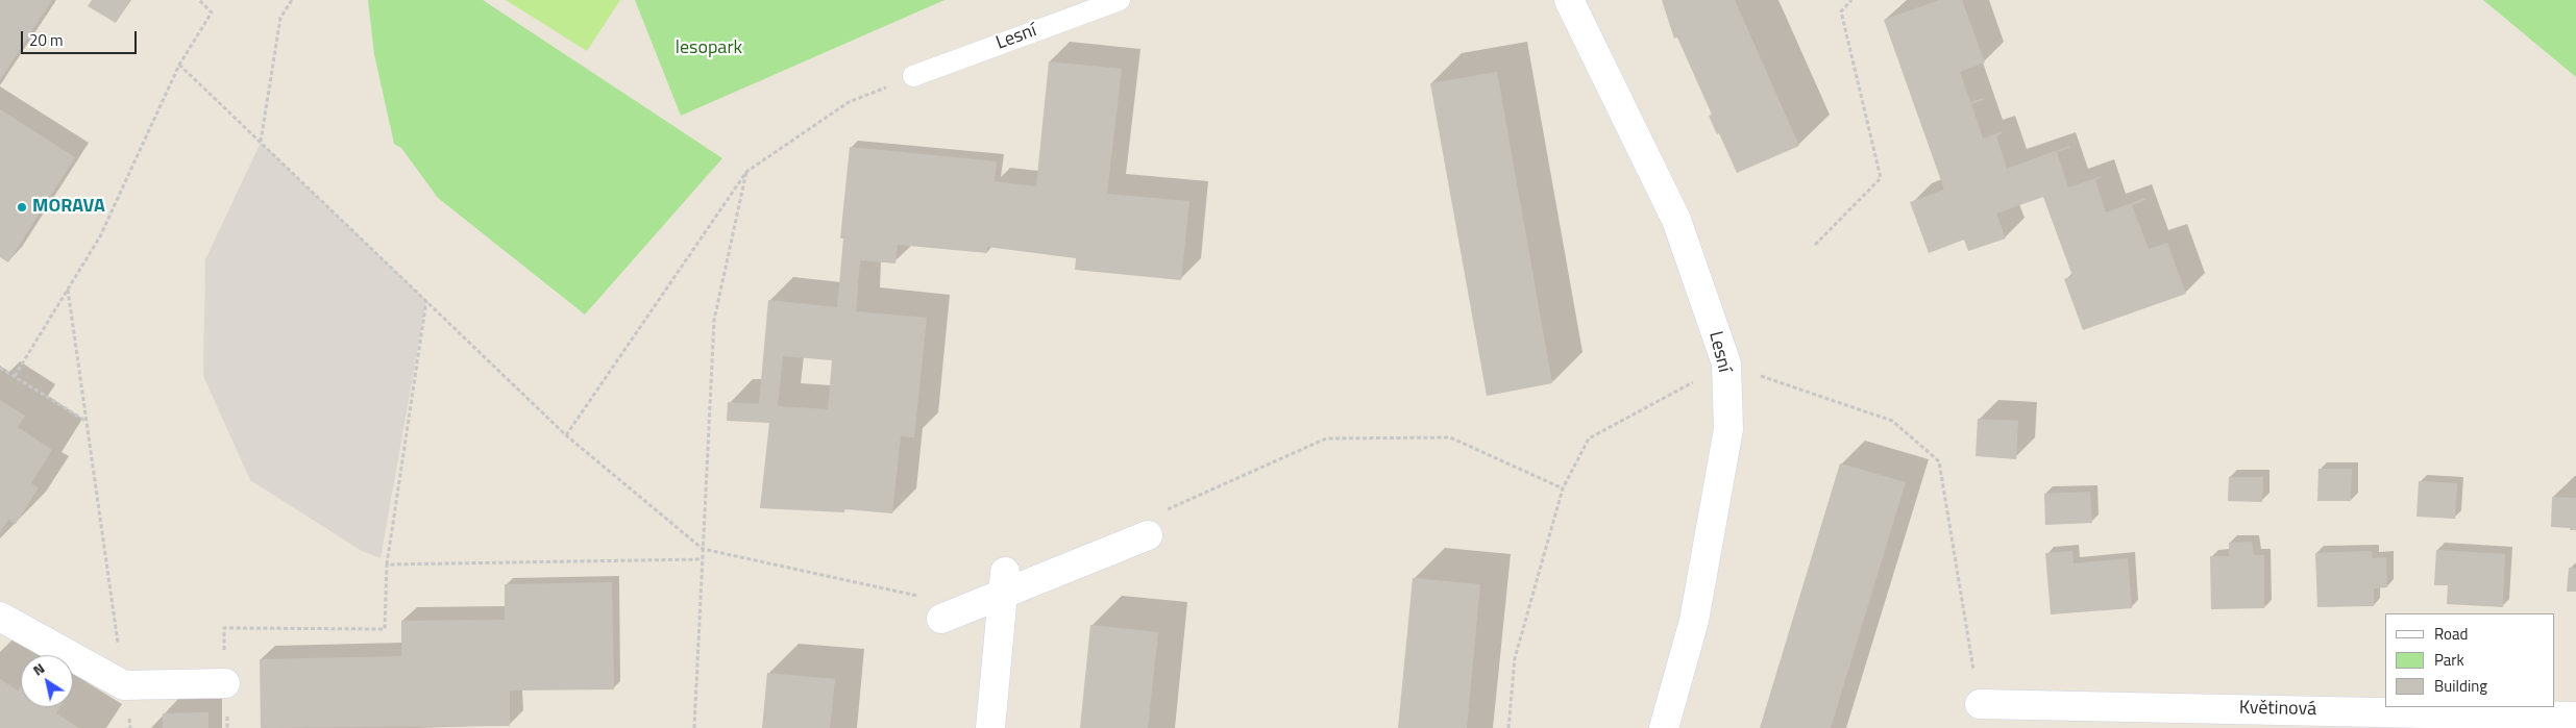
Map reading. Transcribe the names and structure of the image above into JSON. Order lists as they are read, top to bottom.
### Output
{
  "streets": {
    "street": ["Lesní", "Květinová"]
  },
  "parks": ["lesopark"],
  "places": ["MORAVA"],
  "legend": ["Road", "Park", "Building"],
  "scale_bar": "20 m",
  "north": "top left"
}
